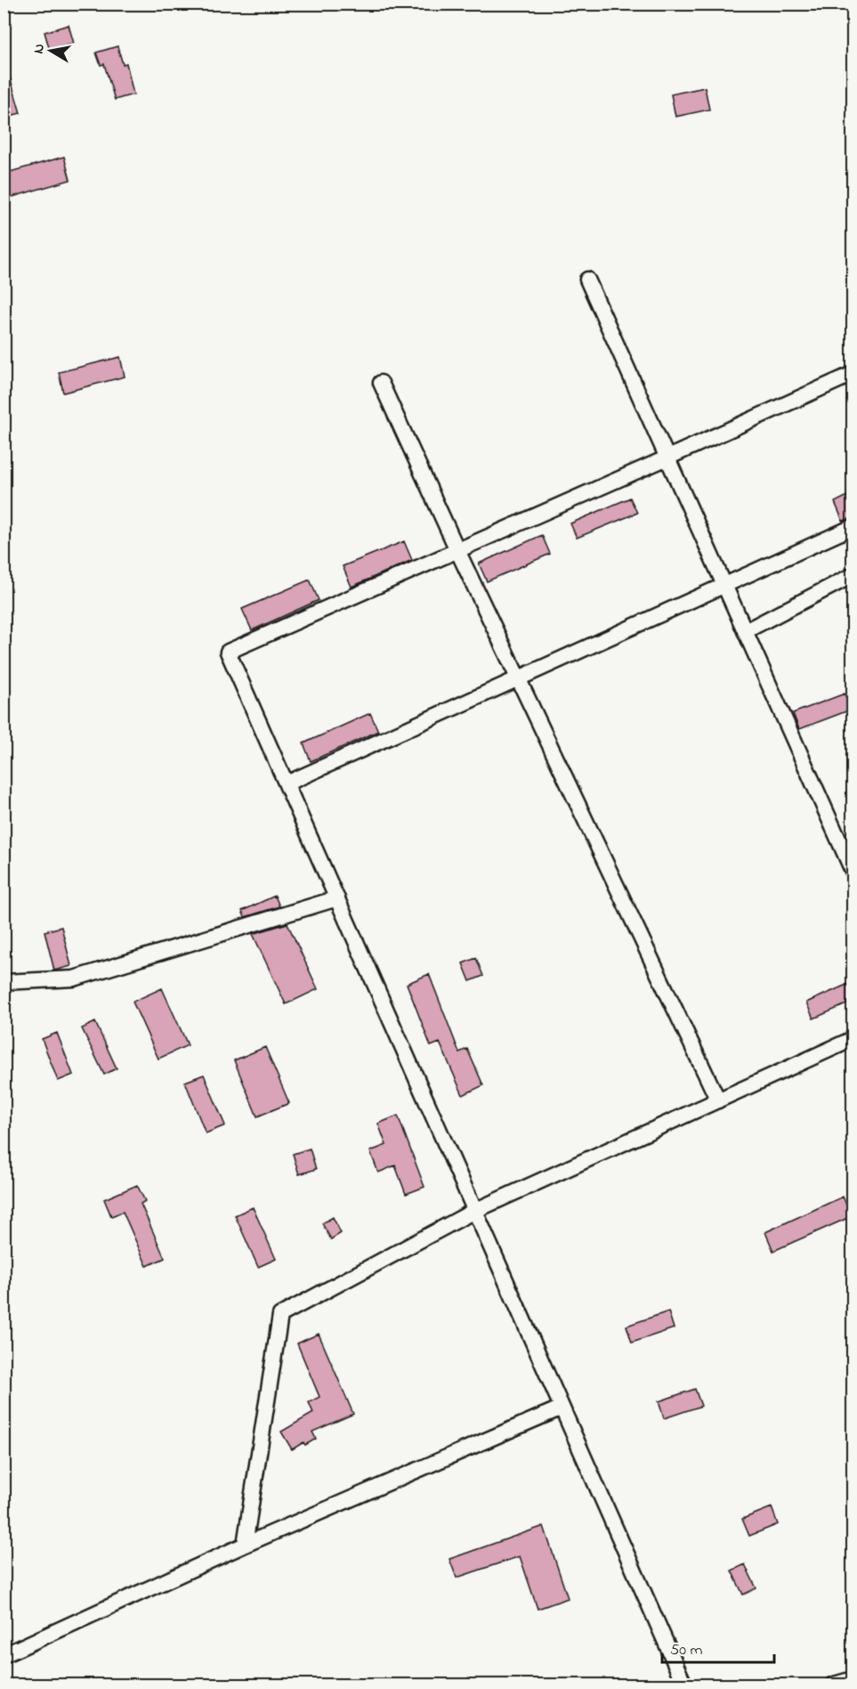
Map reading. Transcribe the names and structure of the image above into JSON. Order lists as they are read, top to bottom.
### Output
{
  "scale_bar": "50 m",
  "north": "left"
}
